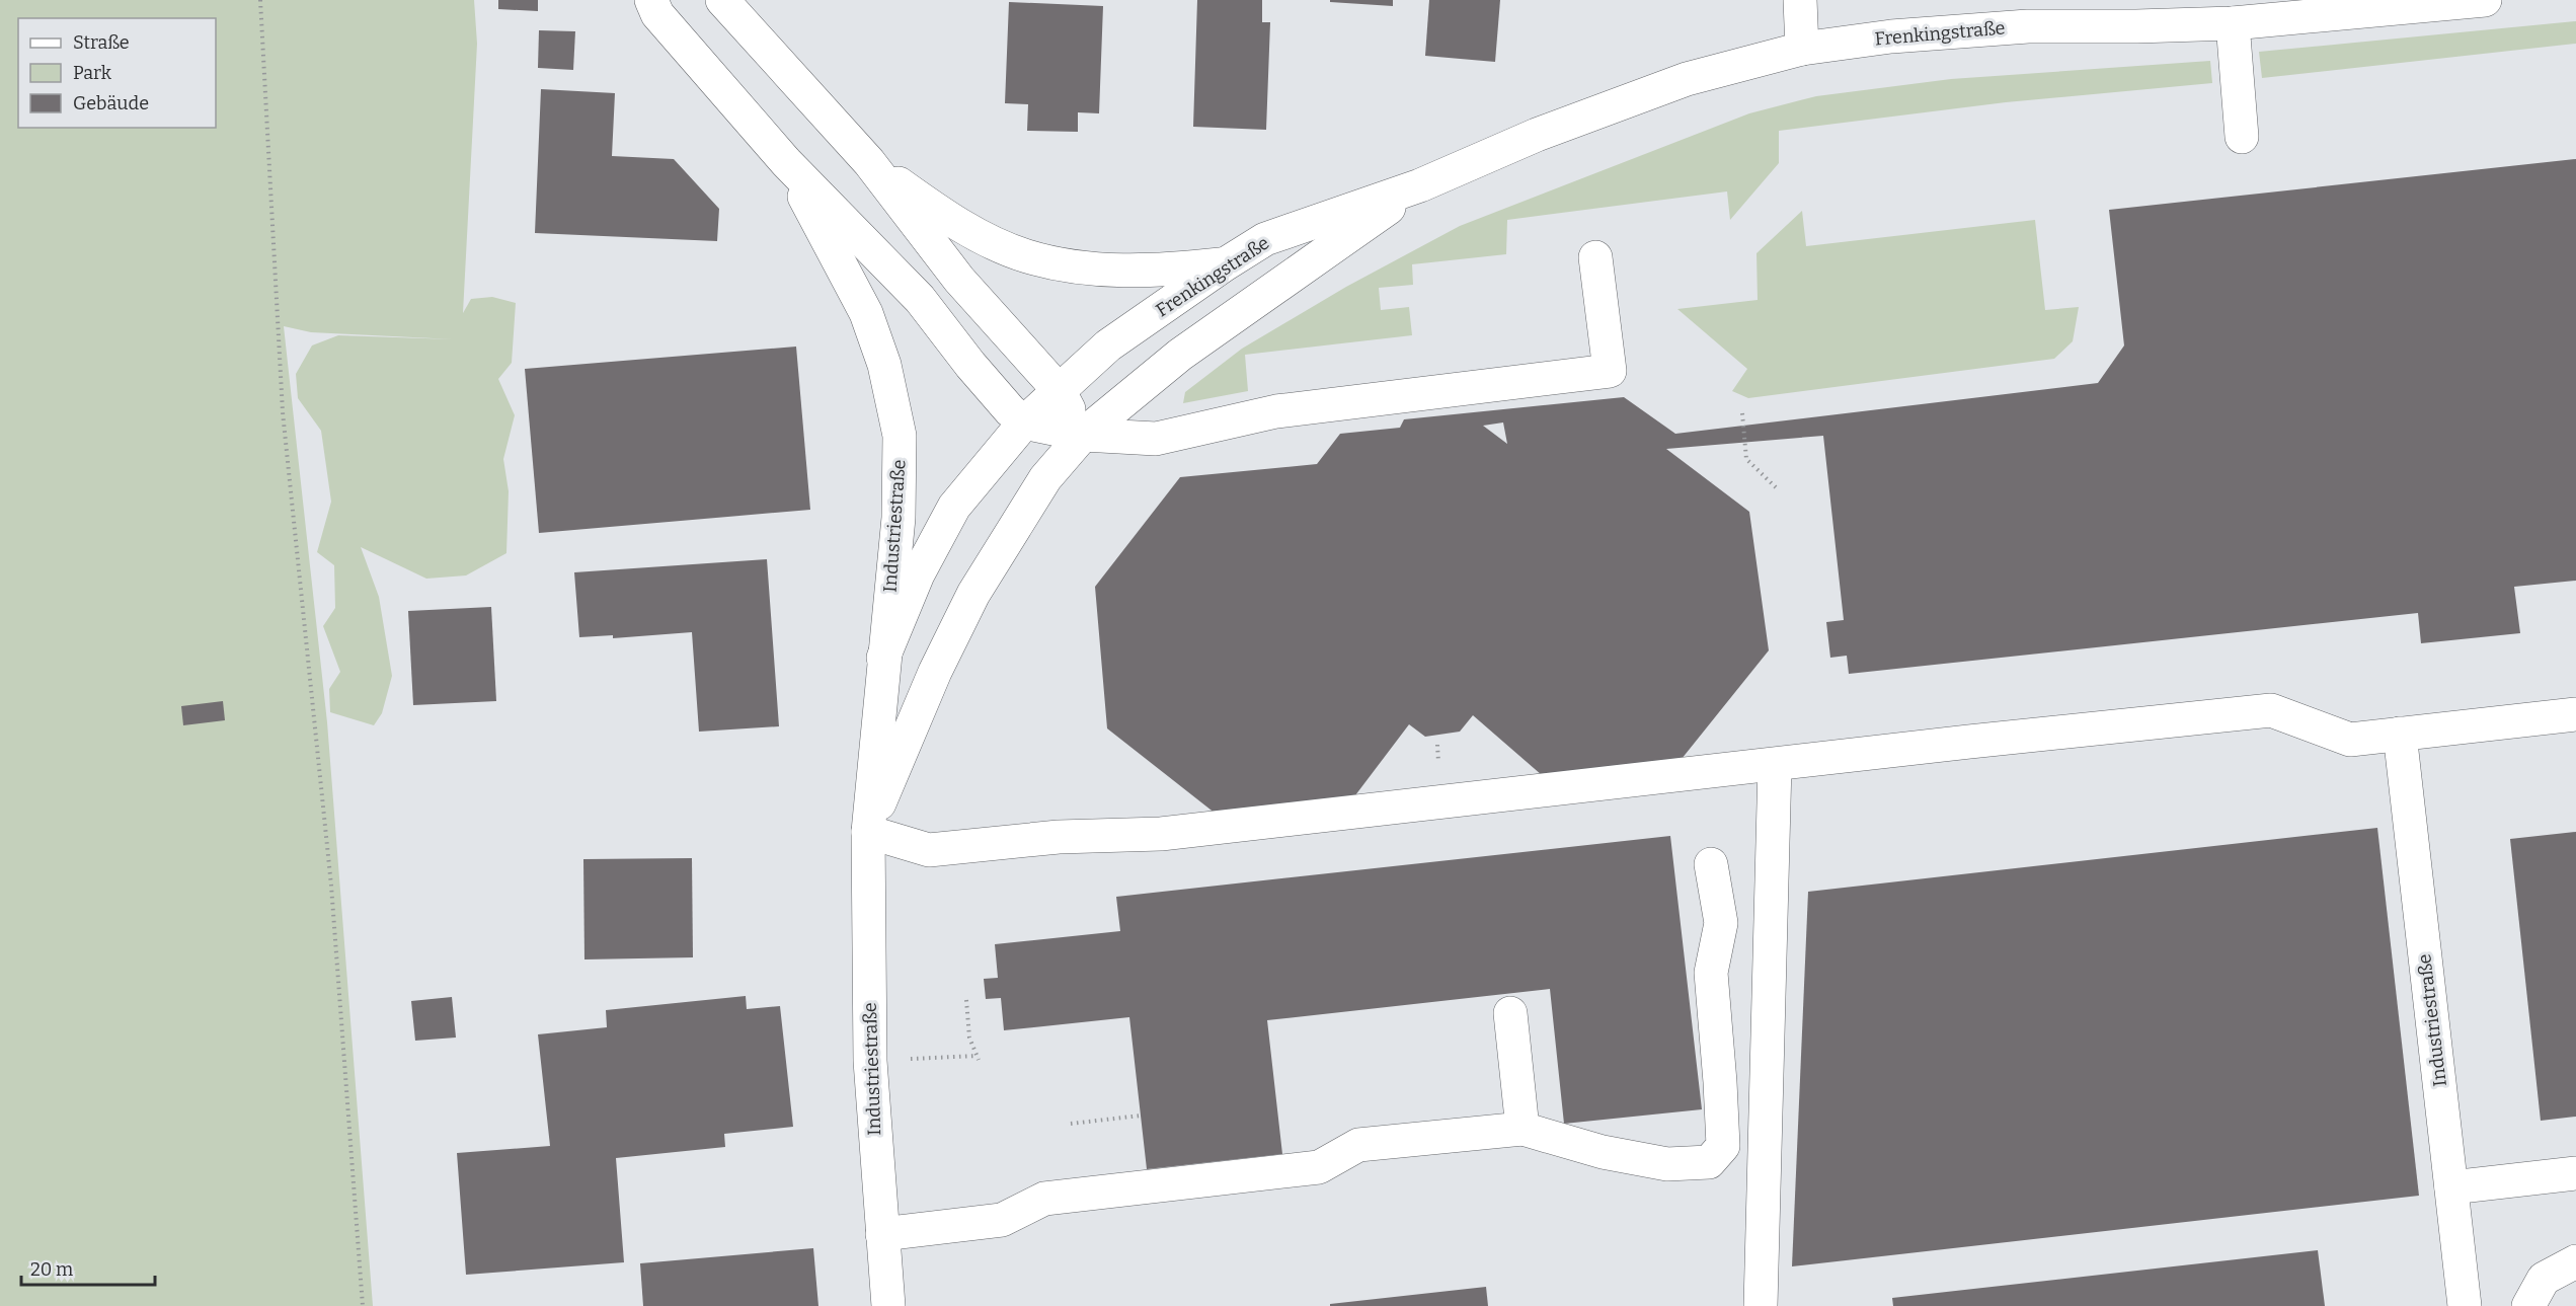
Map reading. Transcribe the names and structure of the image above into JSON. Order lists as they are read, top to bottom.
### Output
{
  "streets": {
    "street": ["Frenkingstraße", "Industriestraße"]
  },
  "crossings": [
    ["Frenkingstraße", "Industriestraße"]
  ],
  "legend": ["Straße", "Park", "Gebäude"],
  "scale_bar": "20 m"
}
